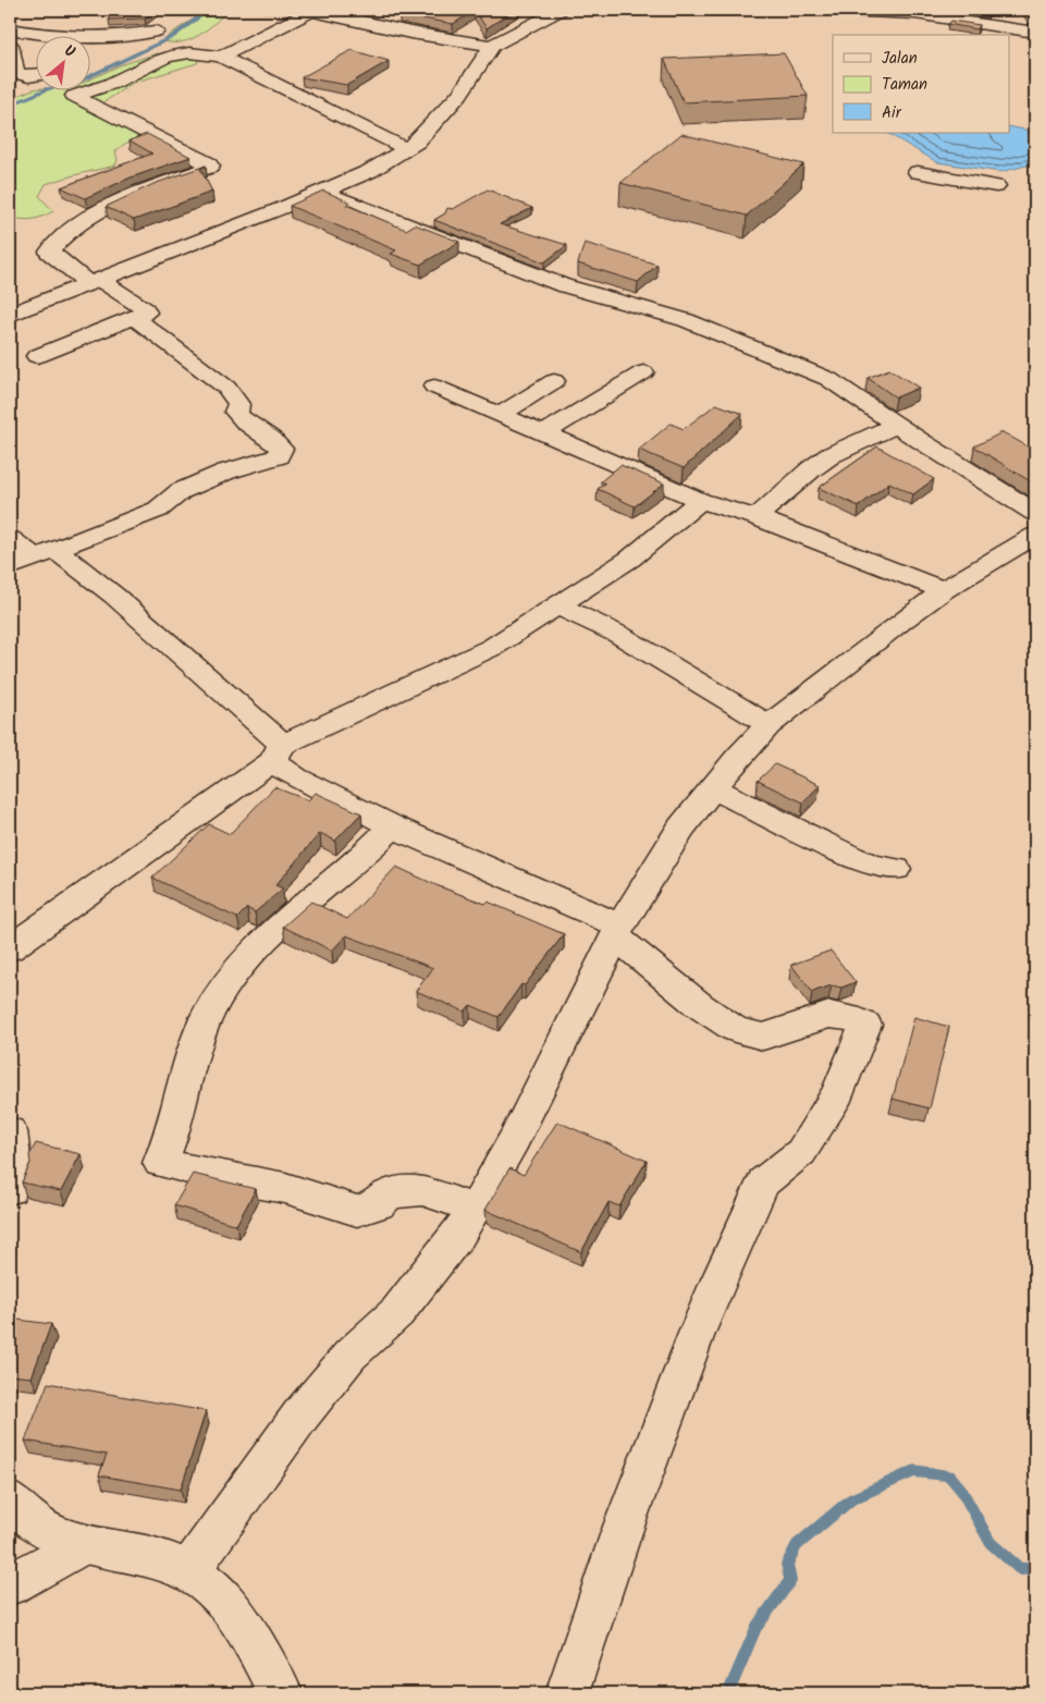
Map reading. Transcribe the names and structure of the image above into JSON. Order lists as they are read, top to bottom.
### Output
{
  "legend": ["Jalan", "Taman", "Air"],
  "north": "top right"
}
